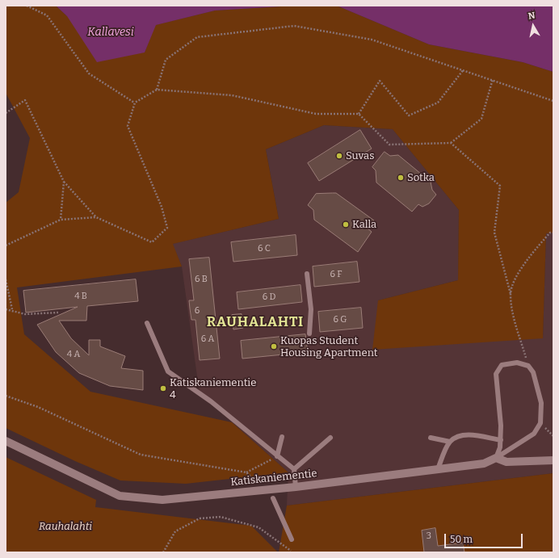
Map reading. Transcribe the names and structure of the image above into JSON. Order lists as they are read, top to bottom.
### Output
{
  "streets": {
    "street": ["Katiskaniementie"]
  },
  "districts": ["RAUHALAHTI"],
  "water": ["Kallavesi"],
  "parks": ["Rauhalahti"],
  "places": [
    "Suvas",
    "Sotka",
    "Kalla",
    "Kuopas Student Housing Apartment",
    "Katiskaniementie 4"
  ],
  "house_numbers": [
    "6 C",
    "6 F",
    "6 B",
    "4 B",
    "6 D",
    "6",
    "6 G",
    "6 A",
    "4 A",
    "3"
  ],
  "scale_bar": "50 m",
  "north": "top"
}
